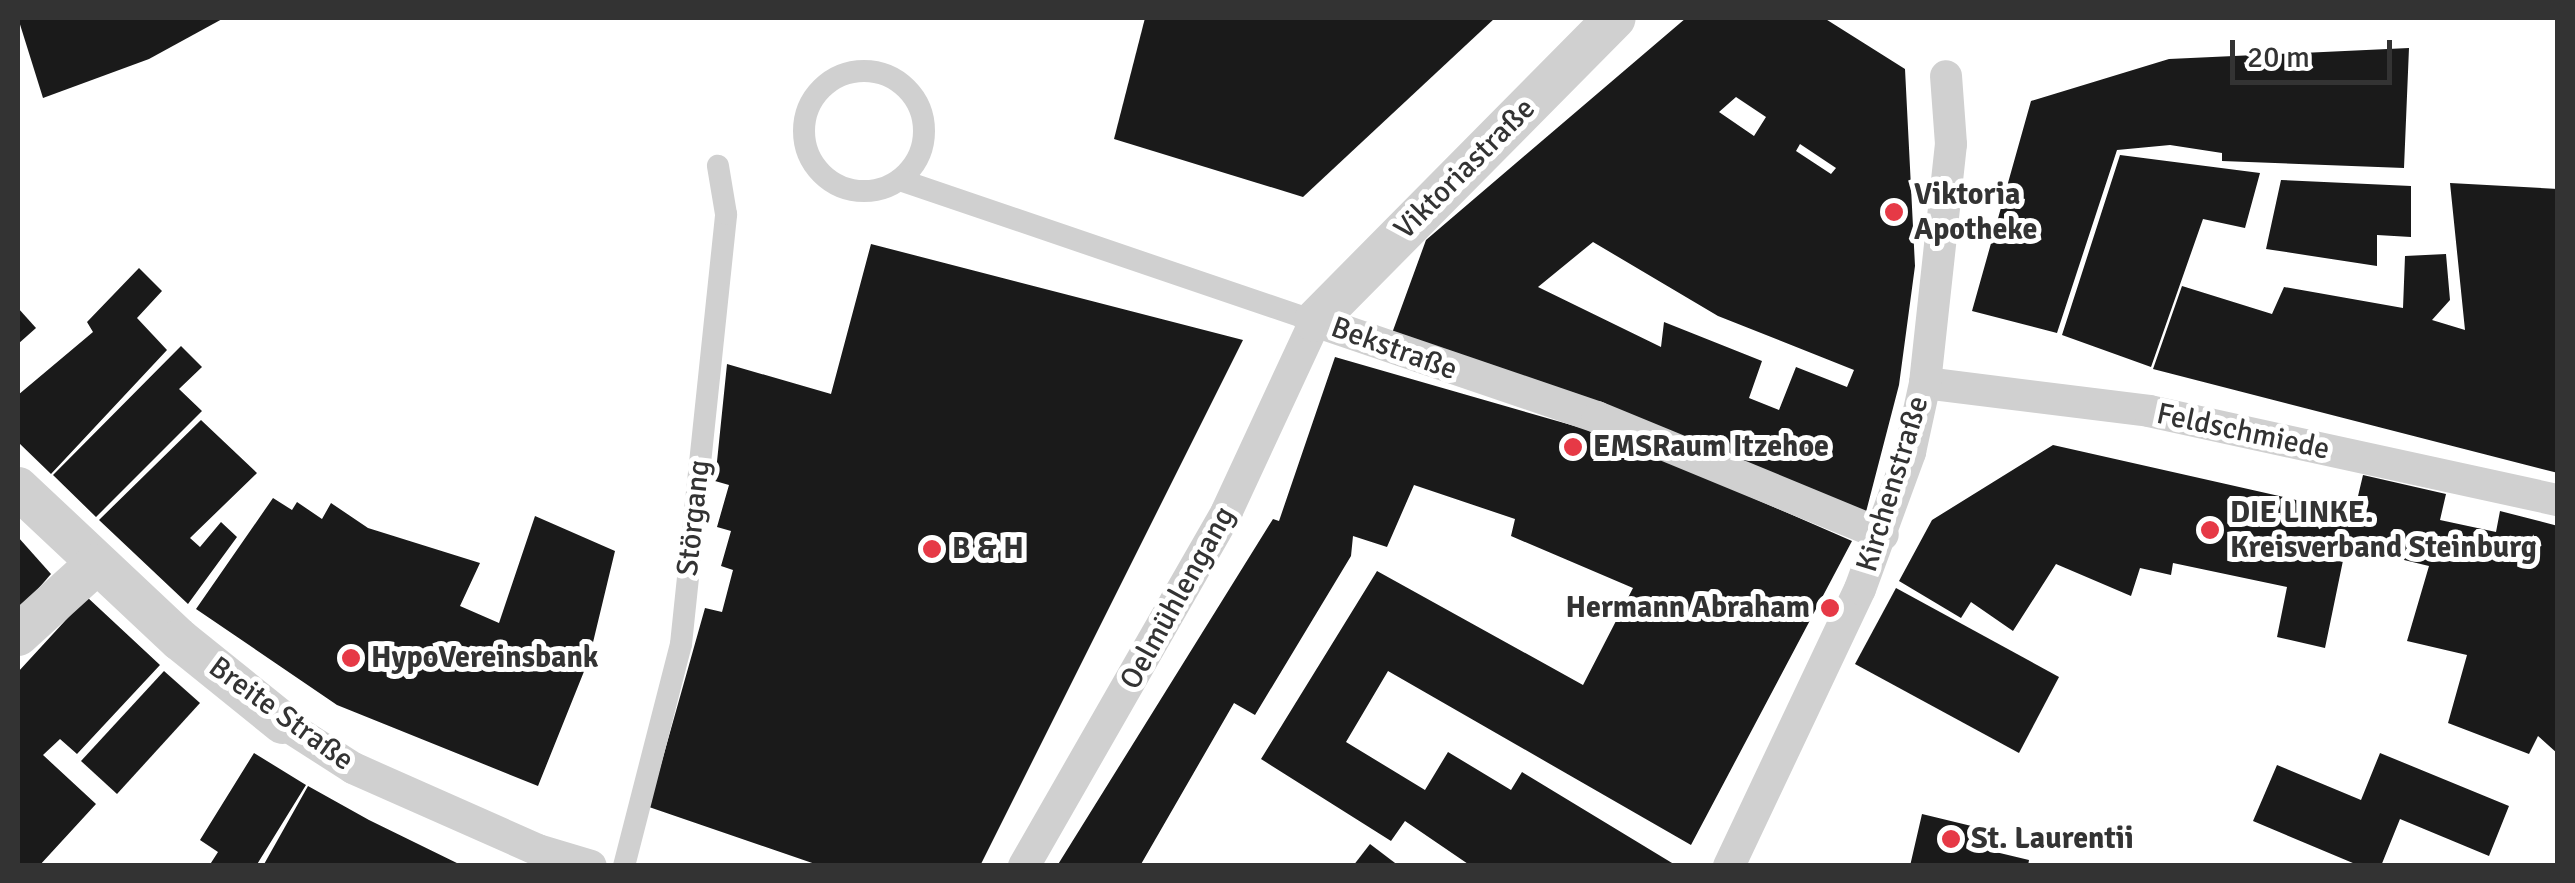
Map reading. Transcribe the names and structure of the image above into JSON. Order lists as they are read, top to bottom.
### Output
{
  "streets": {
    "street": [
      "Viktoriastraße",
      "Bekstraße",
      "Feldschmiede",
      "Kirchenstraße",
      "Oelmühlengang",
      "Breite Straße"
    ],
    "lane": ["Störgang"]
  },
  "crossings": [
    ["Viktoriastraße", "Bekstraße"],
    ["Viktoriastraße", "Oelmühlengang"],
    ["Bekstraße", "Kirchenstraße"],
    ["Bekstraße", "Oelmühlengang"],
    ["Feldschmiede", "Kirchenstraße"]
  ],
  "places": [
    "Viktoria Apotheke",
    "EMSRaum Itzehoe",
    "DIE LINKE. Kreisverband Steinburg",
    "B & H",
    "Hermann Abraham",
    "HypoVereinsbank",
    "St. Laurentii"
  ],
  "scale_bar": "20 m"
}
